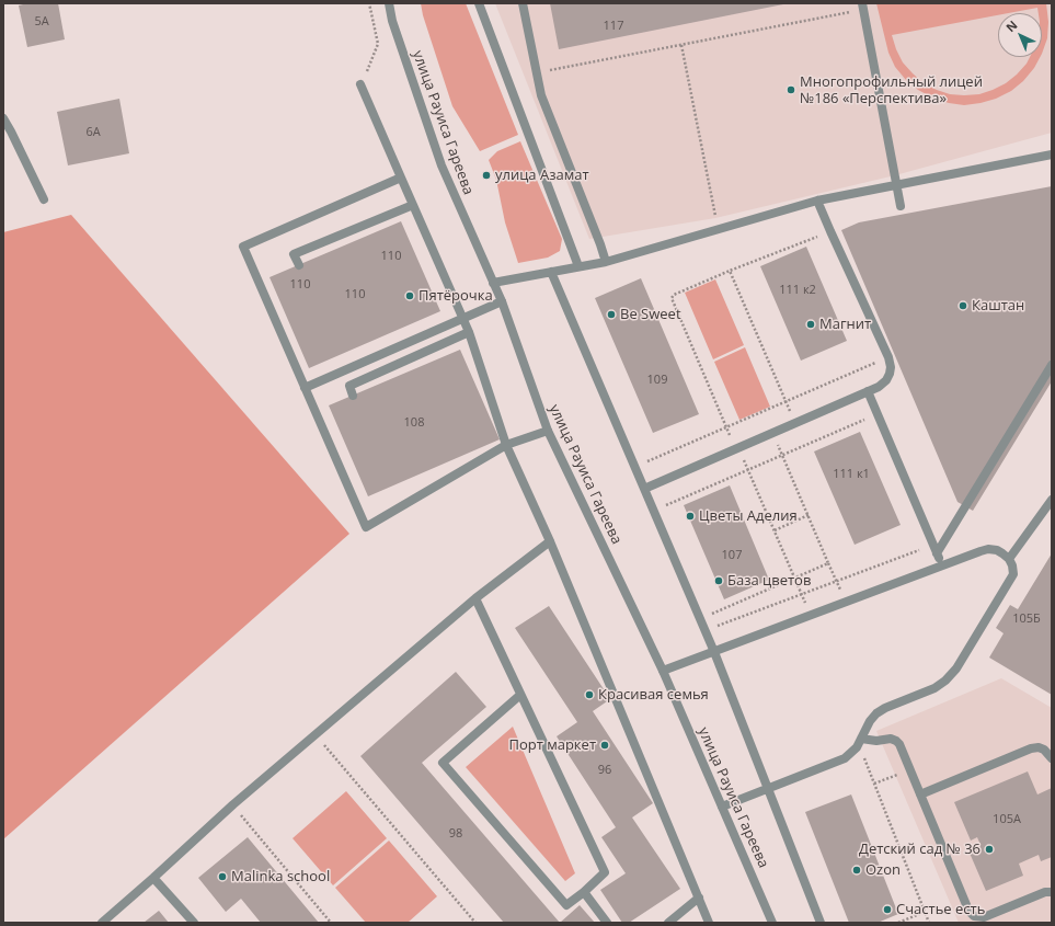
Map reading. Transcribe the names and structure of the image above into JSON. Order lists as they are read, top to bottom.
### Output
{
  "streets": {
    "street": ["улица Рауиса Гареева"]
  },
  "places": [
    "Многопрофильный лицей №186 «Перспектива»",
    "улица Азамат",
    "Пятёрочка",
    "Каштан",
    "Be Sweet",
    "Магнит",
    "Цветы Аделия",
    "База цветов",
    "Красивая семья",
    "Порт маркет",
    "Детский сад № 36",
    "Ozon",
    "Malinka school",
    "Счастье есть"
  ],
  "house_numbers": [
    "5А",
    "117",
    "6А",
    "110",
    "110",
    "111 к2",
    "110",
    "109",
    "108",
    "111 к1",
    "107",
    "105Б",
    "96",
    "105А",
    "98"
  ],
  "north": "top left"
}
